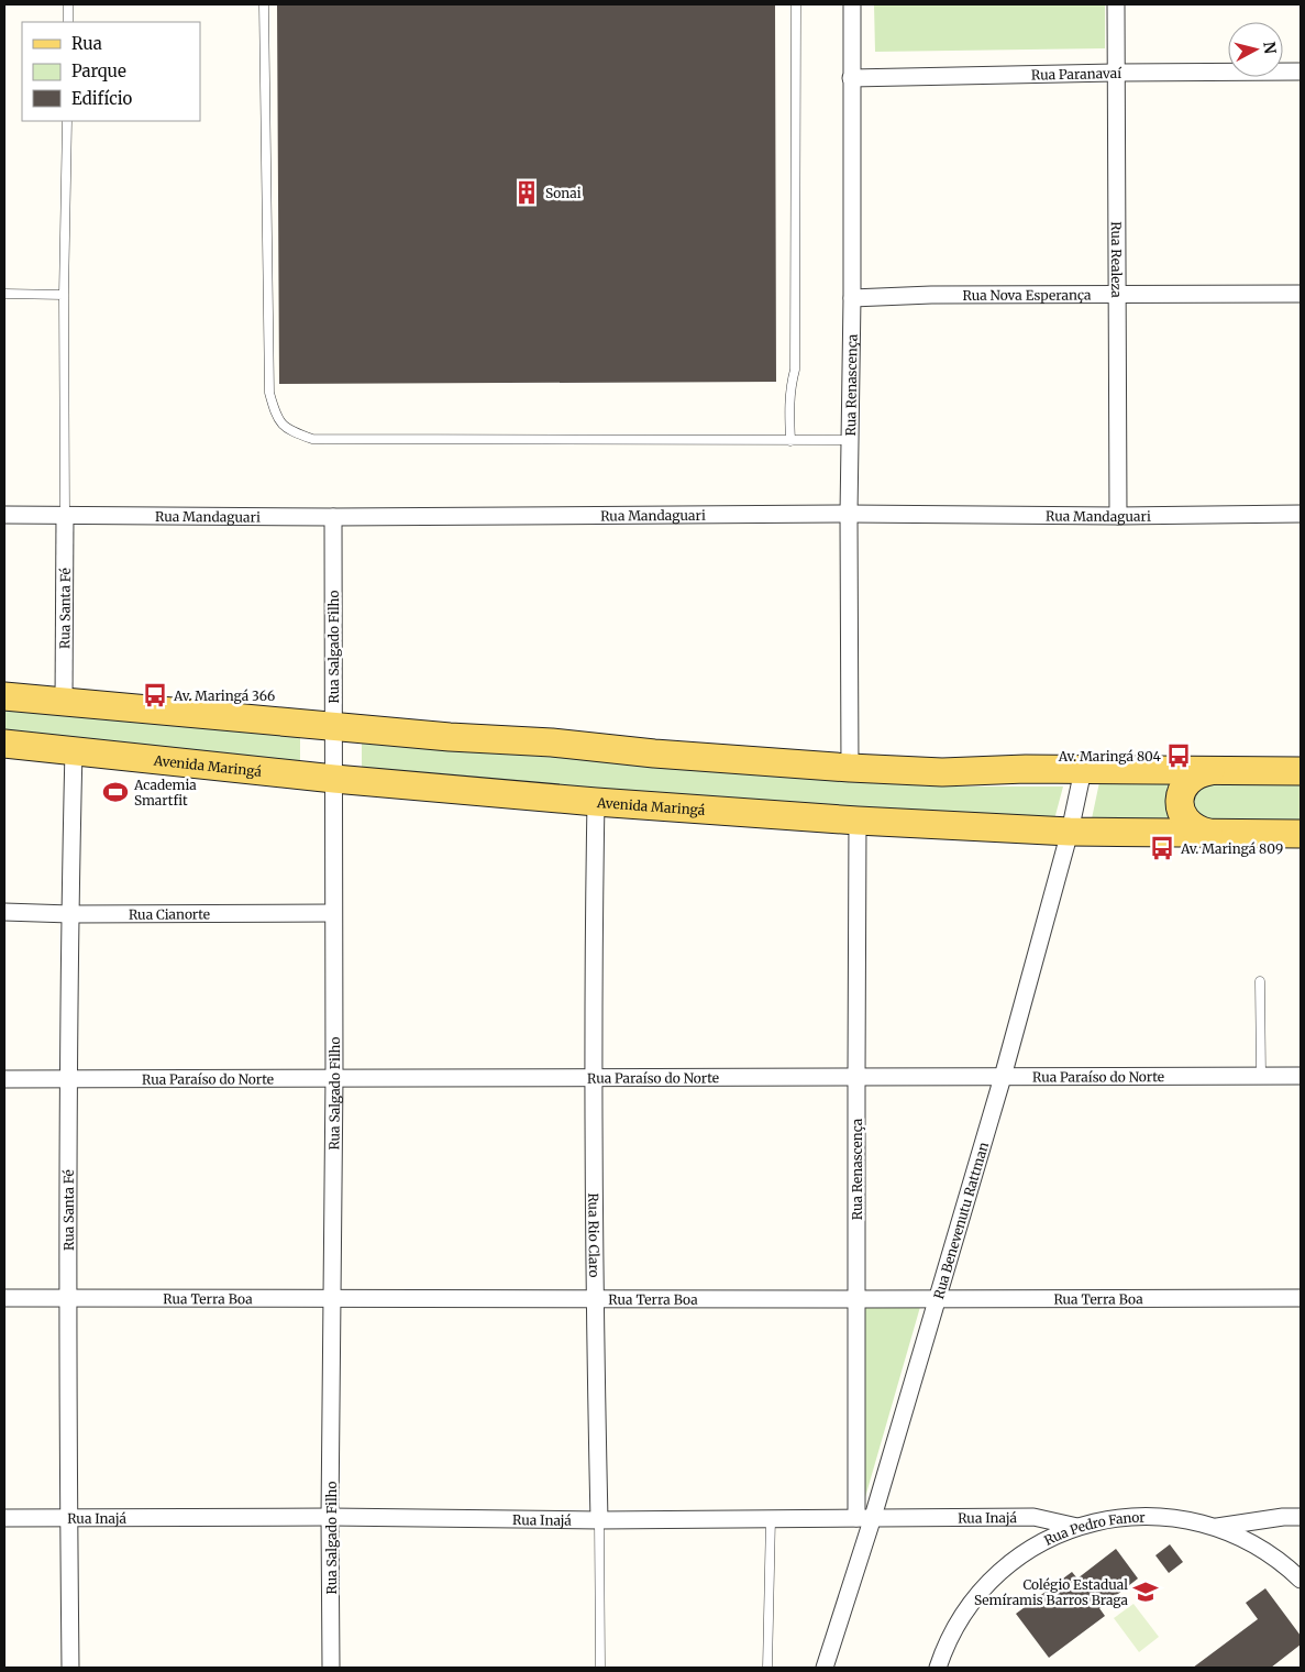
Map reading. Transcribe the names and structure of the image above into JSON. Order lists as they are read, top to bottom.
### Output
{
  "streets": {
    "main road": ["Avenida Maringá"],
    "street": [
      "Rua Paranavaí",
      "Rua Realeza",
      "Rua Nova Esperança",
      "Rua Renascença",
      "Rua Mandaguari",
      "Rua Santa Fé",
      "Rua Salgado Filho",
      "Rua Cianorte",
      "Rua Paraíso do Norte",
      "Rua Benevenutu Rattman",
      "Rua Rio Claro",
      "Rua Terra Boa",
      "Rua Inajá",
      "Rua Pedro Fanor"
    ]
  },
  "crossings": [
    ["Rua Paranavaí", "Rua Realeza"],
    ["Rua Paranavaí", "Rua Renascença"],
    ["Rua Realeza", "Rua Nova Esperança"],
    ["Rua Realeza", "Rua Mandaguari"],
    ["Rua Nova Esperança", "Rua Renascença"],
    ["Rua Renascença", "Rua Mandaguari"],
    ["Rua Renascença", "Avenida Maringá"],
    ["Rua Renascença", "Rua Paraíso do Norte"],
    ["Rua Renascença", "Rua Benevenutu Rattman"],
    ["Rua Renascença", "Rua Terra Boa"],
    ["Rua Renascença", "Rua Inajá"],
    ["Rua Mandaguari", "Rua Santa Fé"],
    ["Rua Mandaguari", "Rua Salgado Filho"],
    ["Rua Santa Fé", "Avenida Maringá"],
    ["Rua Santa Fé", "Rua Cianorte"],
    ["Rua Santa Fé", "Rua Paraíso do Norte"],
    ["Rua Santa Fé", "Rua Terra Boa"],
    ["Rua Santa Fé", "Rua Inajá"],
    ["Rua Salgado Filho", "Avenida Maringá"],
    ["Rua Salgado Filho", "Rua Cianorte"],
    ["Rua Salgado Filho", "Rua Paraíso do Norte"],
    ["Rua Salgado Filho", "Rua Terra Boa"],
    ["Rua Salgado Filho", "Rua Inajá"],
    ["Avenida Maringá", "Rua Benevenutu Rattman"],
    ["Avenida Maringá", "Rua Rio Claro"],
    ["Rua Paraíso do Norte", "Rua Benevenutu Rattman"],
    ["Rua Paraíso do Norte", "Rua Rio Claro"],
    ["Rua Benevenutu Rattman", "Rua Terra Boa"],
    ["Rua Benevenutu Rattman", "Rua Inajá"],
    ["Rua Rio Claro", "Rua Terra Boa"],
    ["Rua Rio Claro", "Rua Inajá"],
    ["Rua Inajá", "Rua Pedro Fanor"]
  ],
  "places": {
    "building": ["Sonai"],
    "bus stop": ["Av. Maringá 366", "Av. Maringá 804", "Av. Maringá 809"],
    "sports": ["Academia Smartfit"],
    "school or university": ["Colégio Estadual Semíramis Barros Braga"]
  },
  "legend": ["Rua", "Parque", "Edifício"],
  "north": "right"
}
